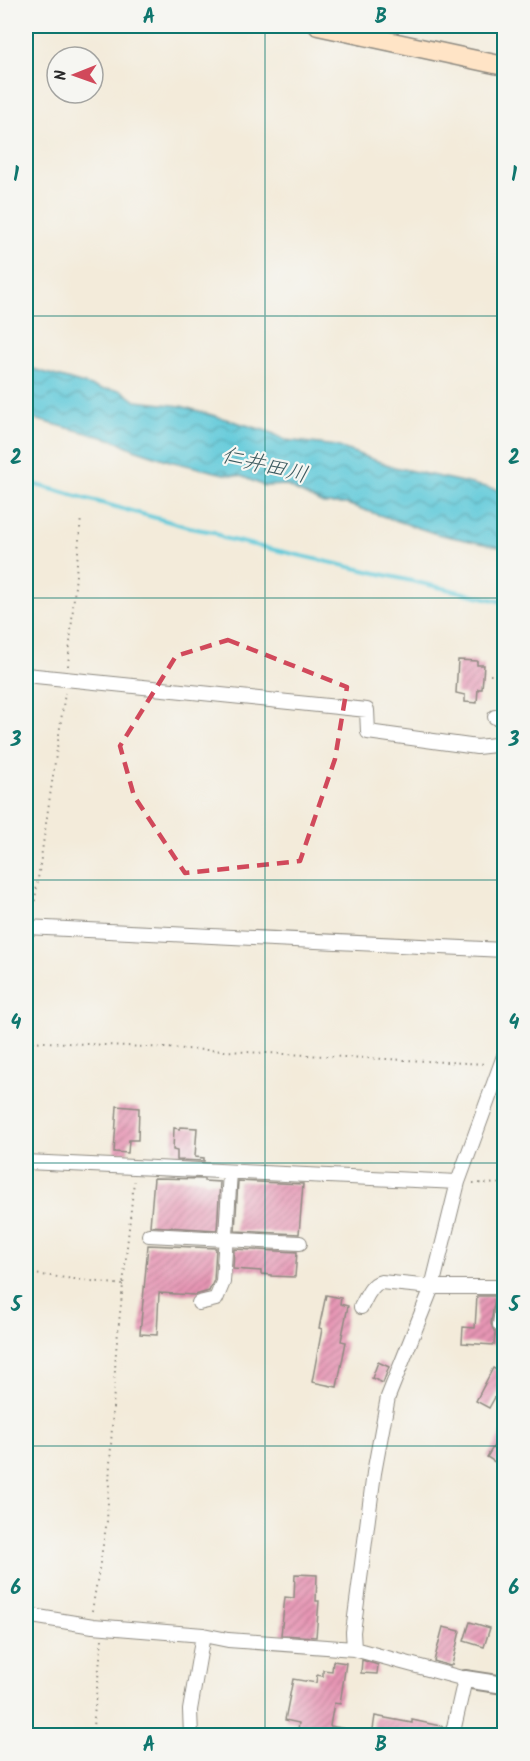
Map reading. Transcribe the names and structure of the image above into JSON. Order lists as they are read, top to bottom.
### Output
{
  "water": ["仁井田川"],
  "north": "left",
  "grid": {
    "columns": ["A", "B"],
    "rows": [
      "1",
      "2",
      "3",
      "4",
      "5",
      "6"
    ]
  }
}
